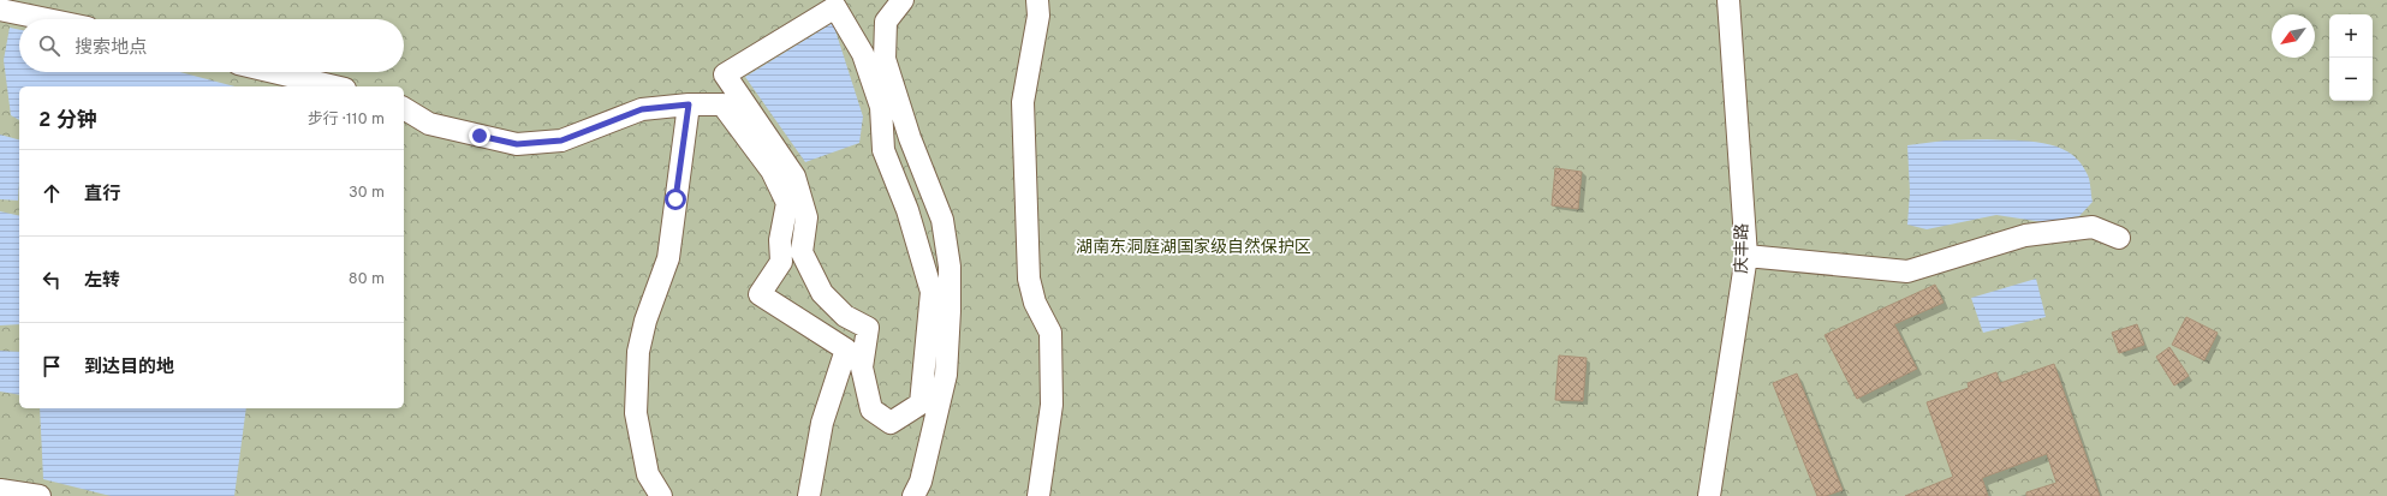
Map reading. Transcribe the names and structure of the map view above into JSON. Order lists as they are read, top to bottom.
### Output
{
  "streets": {
    "street": ["庆丰路"]
  },
  "parks": ["湖南东洞庭湖国家级自然保护区"],
  "north": "bottom left",
  "page": {
    "map_buttons": ["+", "−"],
    "search": "搜索地点",
    "heading": ["2 分钟", "步行 · 110 m"],
    "list": [
      ["直行", "30 m"],
      ["左转", "80 m"],
      "到达目的地"
    ]
  }
}
